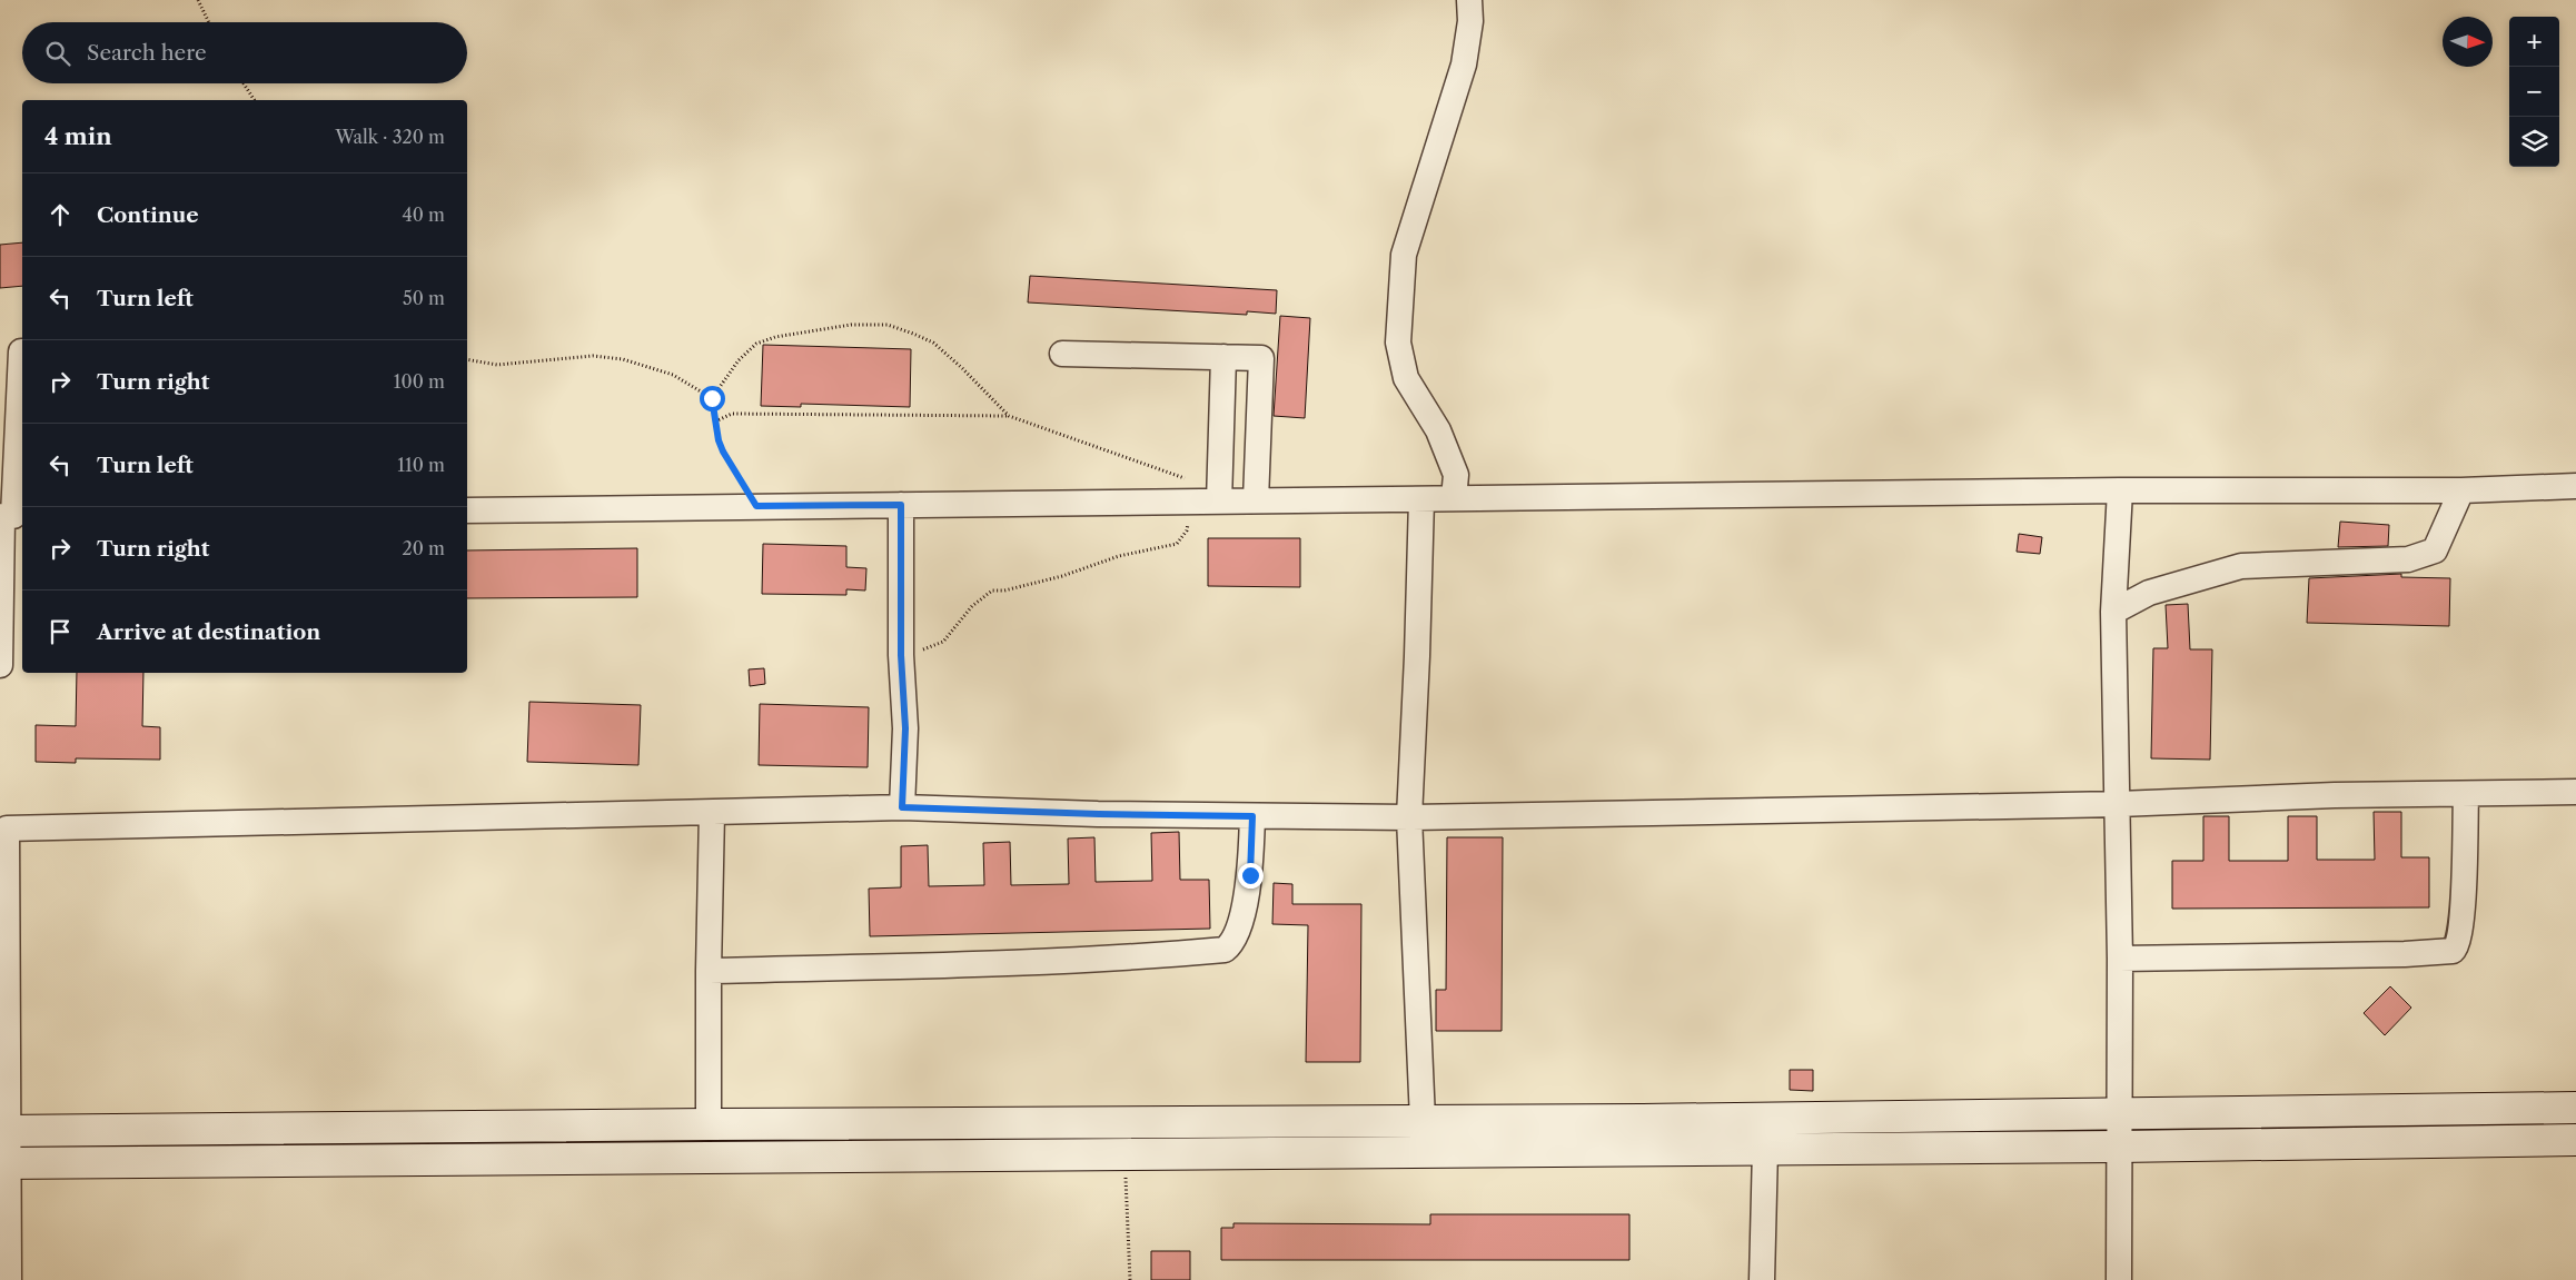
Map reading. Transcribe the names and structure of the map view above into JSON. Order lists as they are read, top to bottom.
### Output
{
  "north": "right",
  "page": {
    "map_buttons": ["+", "−"],
    "search": "Search here",
    "heading": ["4 min", "Walk · 320 m"],
    "list": [
      ["Continue", "40 m"],
      ["Turn left", "50 m"],
      ["Turn right", "100 m"],
      ["Turn left", "110 m"],
      ["Turn right", "20 m"],
      "Arrive at destination"
    ]
  }
}
